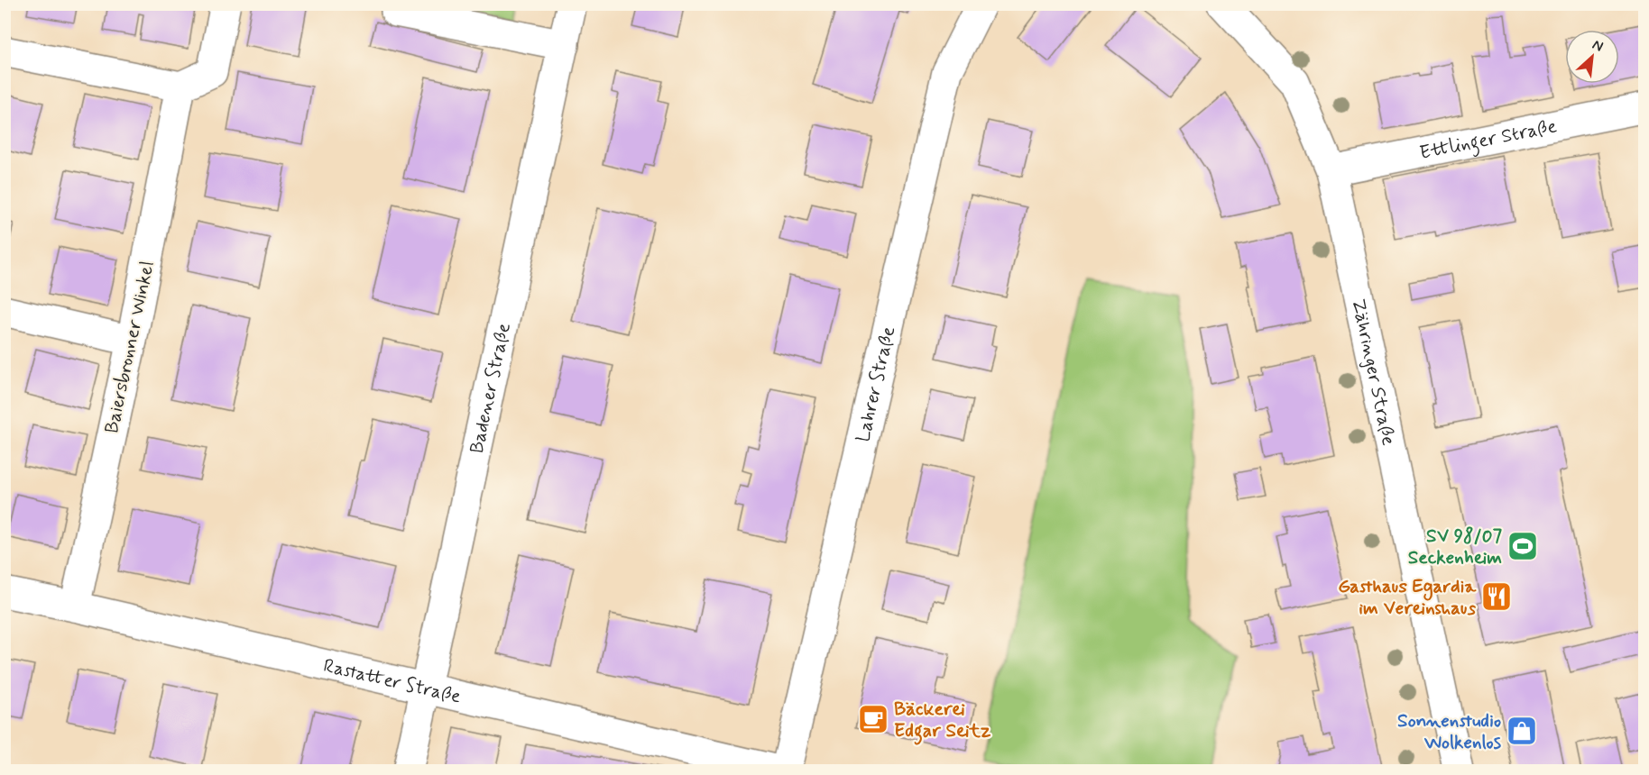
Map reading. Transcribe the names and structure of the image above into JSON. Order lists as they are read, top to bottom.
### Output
{
  "streets": {
    "street": [
      "Ettlinger Straße",
      "Baiersbronner Winkel",
      "Zähringer Straße",
      "Lahrer Straße",
      "Badener Straße",
      "Rastatter Straße"
    ]
  },
  "crossings": [
    ["Ettlinger Straße", "Zähringer Straße"],
    ["Baiersbronner Winkel", "Rastatter Straße"],
    ["Lahrer Straße", "Rastatter Straße"],
    ["Badener Straße", "Rastatter Straße"]
  ],
  "places": {
    "sports": ["SV 98/07 Seckenheim"],
    "restaurant": ["Gasthaus Egardia im Vereinshaus"],
    "cafe": ["Bäckerei Edgar Seitz"],
    "shop": ["Sonnenstudio Wolkenlos"]
  },
  "north": "top right"
}
